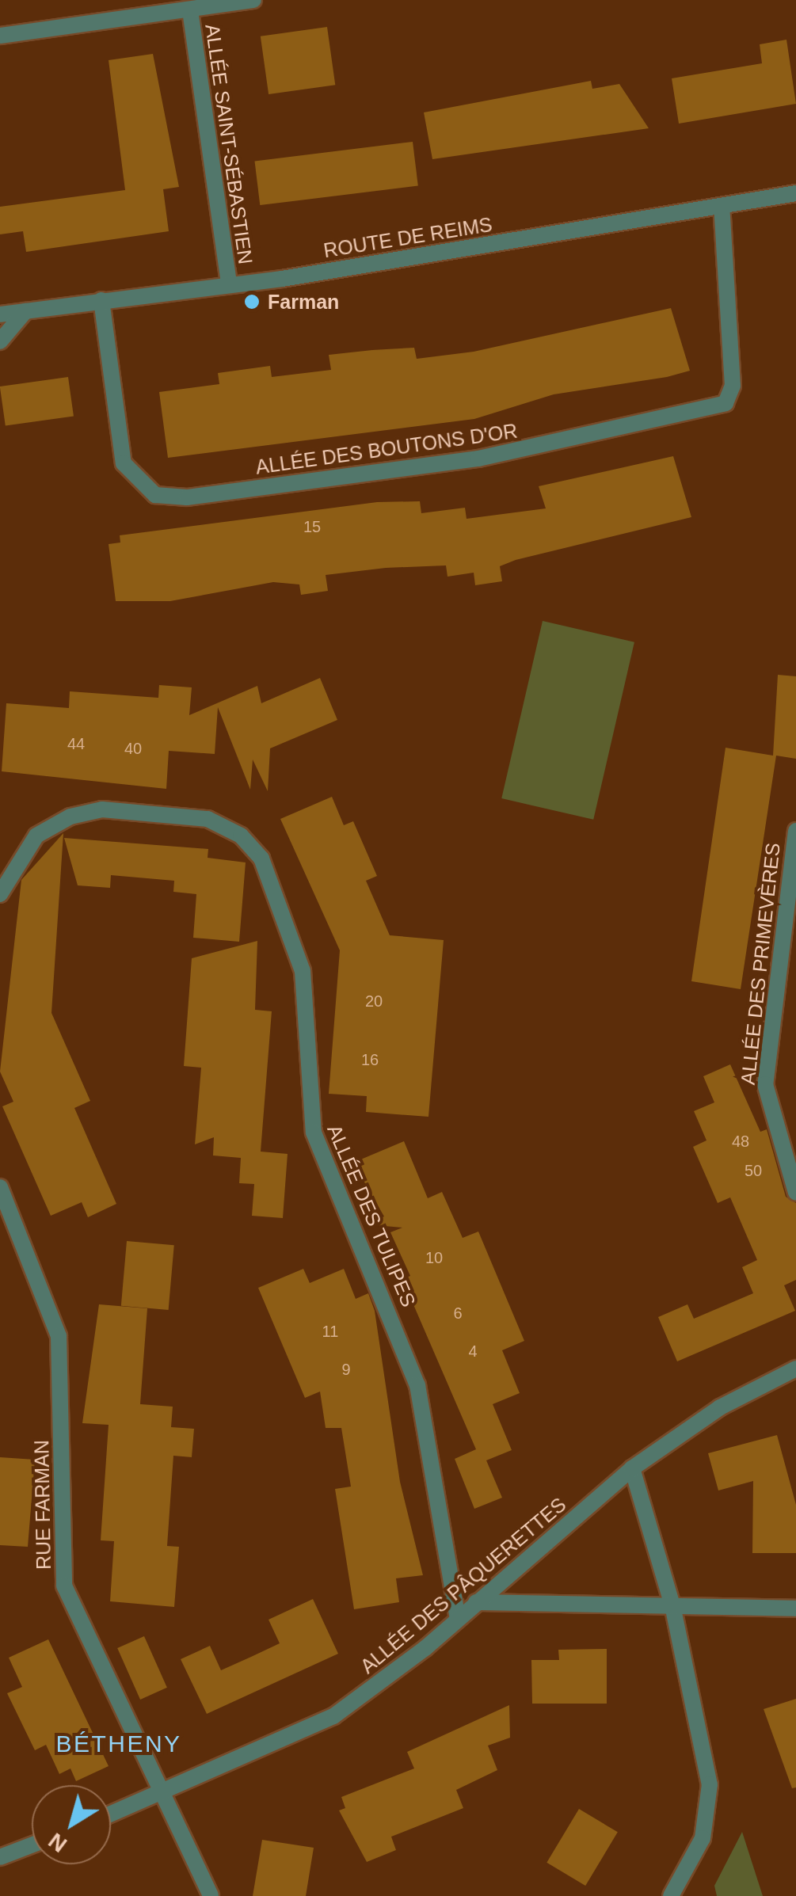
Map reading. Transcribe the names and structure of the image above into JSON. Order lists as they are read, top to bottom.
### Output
{
  "streets": {
    "street": [
      "ALLÉE SAINT-SÉBASTIEN",
      "ROUTE DE REIMS",
      "ALLÉE DES BOUTONS D'OR",
      "ALLÉE DES PRIMEVÈRES",
      "ALLÉE DES TULIPES",
      "RUE FARMAN",
      "ALLÉE DES PÂQUERETTES"
    ]
  },
  "crossings": [
    ["ALLÉE SAINT-SÉBASTIEN", "ROUTE DE REIMS"],
    ["ROUTE DE REIMS", "ALLÉE DES BOUTONS D'OR"],
    ["ALLÉE DES TULIPES", "ALLÉE DES PÂQUERETTES"],
    ["RUE FARMAN", "ALLÉE DES PÂQUERETTES"]
  ],
  "districts": ["BÉTHENY"],
  "places": ["Farman"],
  "house_numbers": [
    "15",
    "44",
    "40",
    "20",
    "16",
    "48",
    "50",
    "10",
    "6",
    "11",
    "4",
    "9"
  ],
  "north": "bottom left"
}
